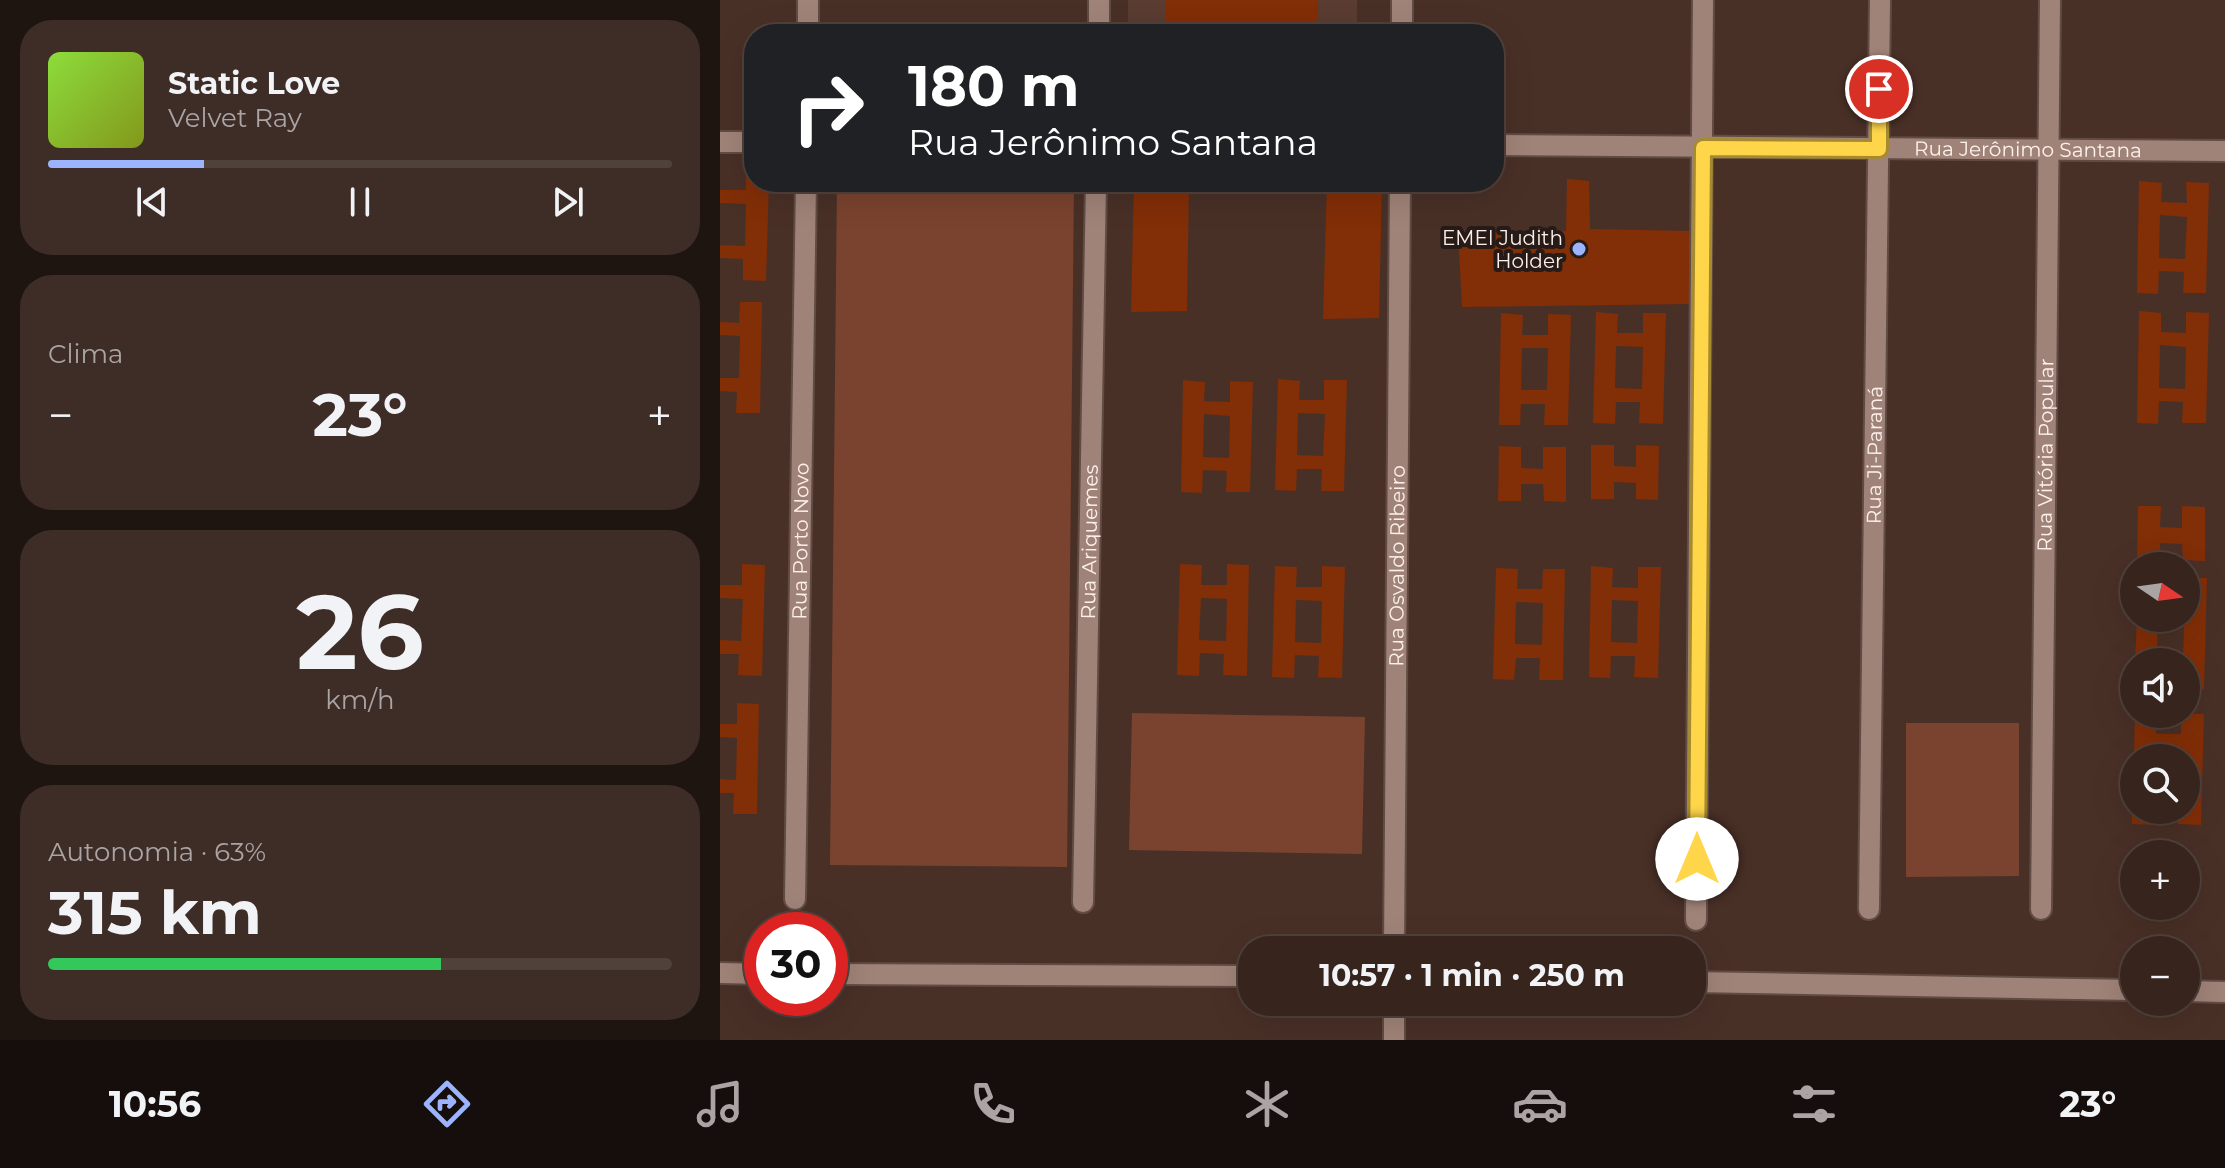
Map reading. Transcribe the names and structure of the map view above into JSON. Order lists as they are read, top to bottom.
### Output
{
  "streets": {
    "street": [
      "Rua Jerônimo Santana",
      "Rua Ji-Paraná",
      "Rua Vitória Popular",
      "Rua Porto Novo",
      "Rua Ariquemes",
      "Rua Osvaldo Ribeiro"
    ]
  },
  "crossings": [
    ["Rua Jerônimo Santana", "Rua Ji-Paraná"],
    ["Rua Jerônimo Santana", "Rua Vitória Popular"]
  ],
  "places": ["EMEI Judith Holder"],
  "north": "right",
  "page": {
    "turn": ["180 m", "Rua Jerônimo Santana"],
    "song": ["Static Love", "Velvet Ray"],
    "tile": [
      "Clima",
      ["26", "km/h"],
      ["Autonomia · 63%", "315 km"]
    ],
    "heat": ["−", "23°", "+"],
    "map_buttons": ["+", "−"],
    "limit": "30",
    "trip": "10:57 · 1 min · 250 m",
    "tabs": ["10:56", "23°"]
  }
}
